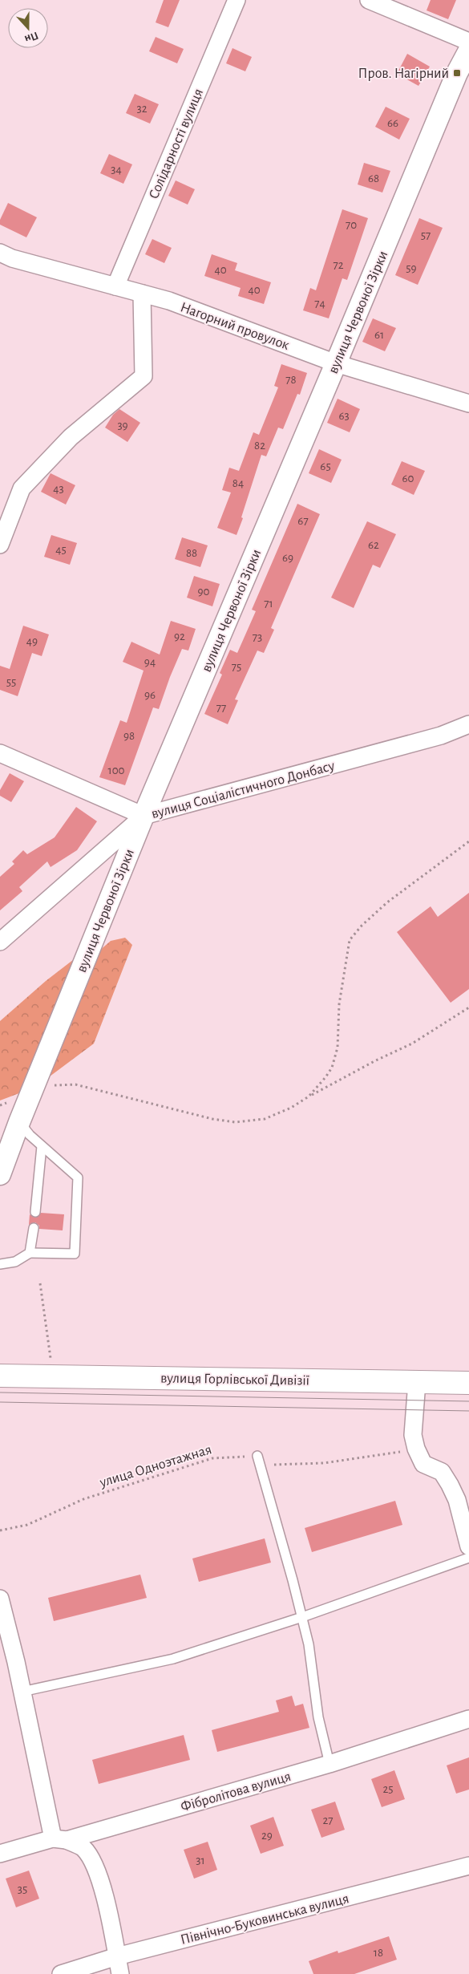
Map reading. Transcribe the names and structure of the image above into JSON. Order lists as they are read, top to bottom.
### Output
{
  "streets": {
    "main road": ["вулиця Горлівської Дивізії"],
    "street": [
      "Солідарності вулиця",
      "вулиця Червоної Зірки",
      "Нагорний провулок",
      "вулиця Соціалістичного Донбасу",
      "Фібролітова вулиця",
      "Північно-Буковинська вулиця"
    ],
    "path": ["улица Одноэтажная"]
  },
  "crossings": [
    ["Солідарності вулиця", "Нагорний провулок"],
    ["вулиця Червоної Зірки", "Нагорний провулок"],
    ["вулиця Червоної Зірки", "вулиця Соціалістичного Донбасу"]
  ],
  "places": {
    "transit": ["Пров. Нагірний"]
  },
  "house_numbers": [
    "32",
    "66",
    "34",
    "68",
    "70",
    "57",
    "72",
    "59",
    "40",
    "40",
    "74",
    "61",
    "78",
    "63",
    "39",
    "82",
    "65",
    "60",
    "84",
    "43",
    "67",
    "62",
    "45",
    "88",
    "69",
    "90",
    "71",
    "92",
    "73",
    "49",
    "94",
    "75",
    "55",
    "96",
    "77",
    "98",
    "100",
    "25",
    "27",
    "29",
    "31",
    "35",
    "18"
  ],
  "north": "bottom"
}
